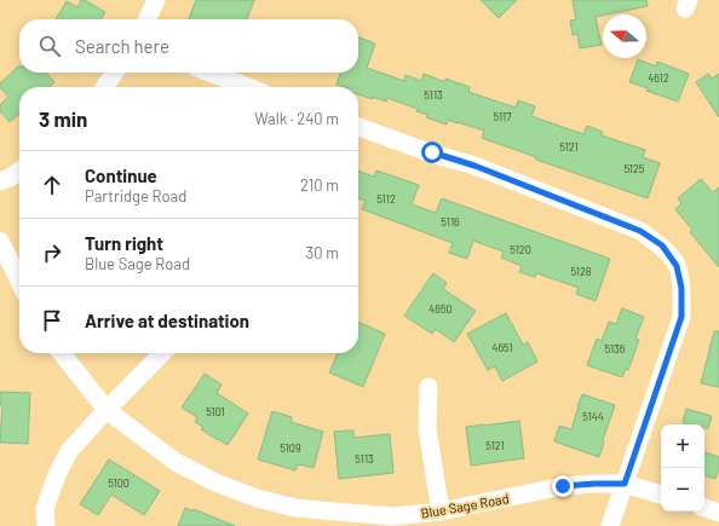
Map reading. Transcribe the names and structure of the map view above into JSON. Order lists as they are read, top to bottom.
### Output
{
  "streets": {
    "street": ["Blue Sage Road"]
  },
  "house_numbers": [
    "4612",
    "5113",
    "5117",
    "5121",
    "5125",
    "5112",
    "5116",
    "5120",
    "5128",
    "4650",
    "4651",
    "5136",
    "5101",
    "5144",
    "5121",
    "5109",
    "5113",
    "5100"
  ],
  "north": "left",
  "page": {
    "search": "Search here",
    "heading": ["3 min", "Walk · 240 m"],
    "list": [
      ["Continue", "Partridge Road", "210 m"],
      ["Turn right", "Blue Sage Road", "30 m"],
      "Arrive at destination"
    ],
    "map_buttons": ["+", "−"]
  }
}
